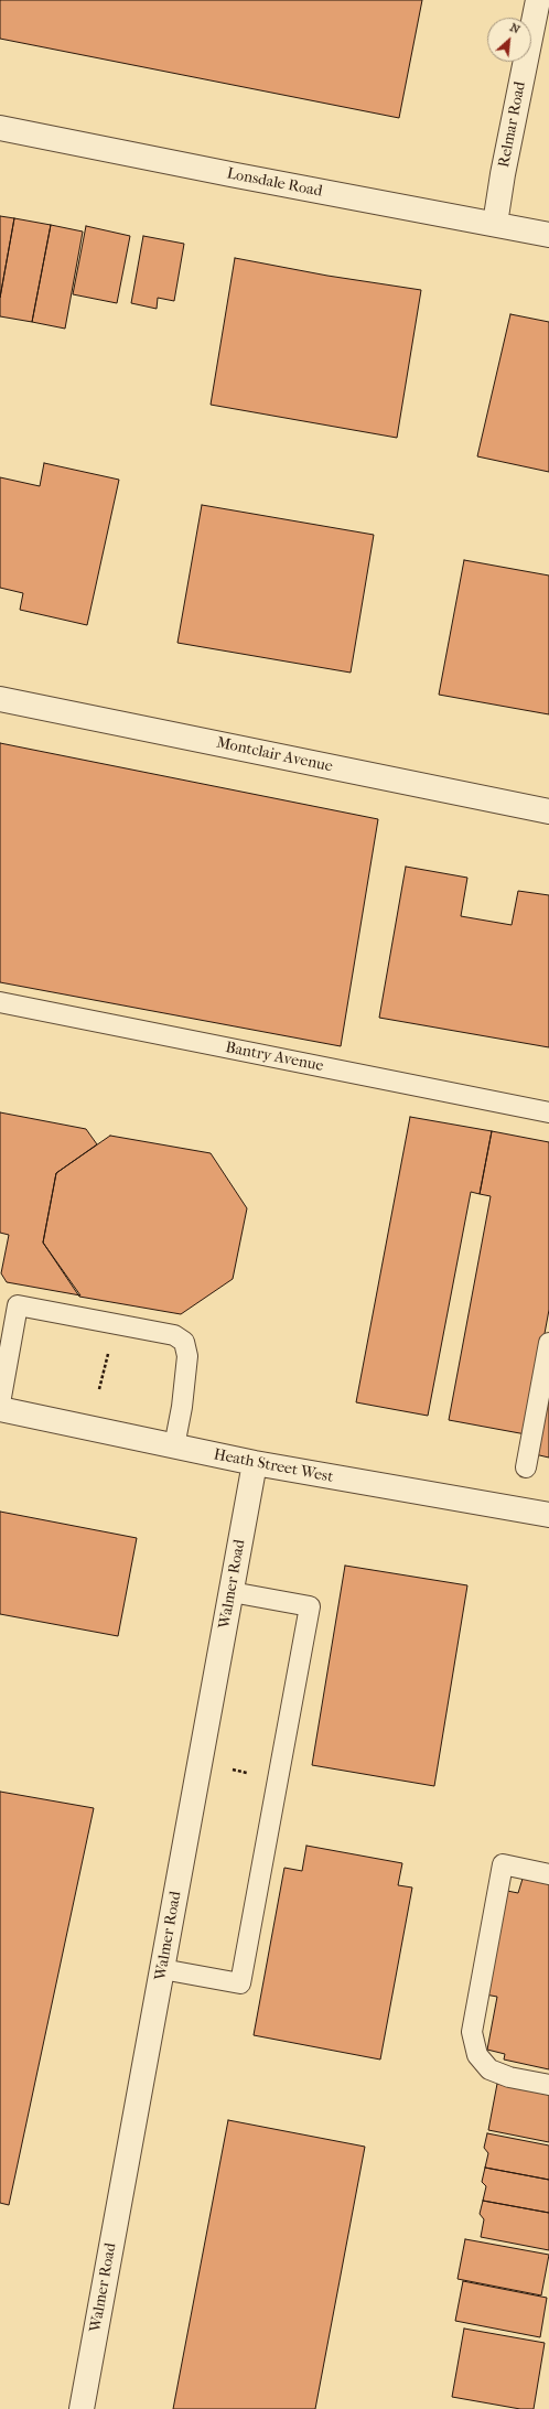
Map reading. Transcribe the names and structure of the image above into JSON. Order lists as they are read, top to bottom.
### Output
{
  "streets": {
    "street": [
      "Relmar Road",
      "Lonsdale Road",
      "Montclair Avenue",
      "Heath Street West",
      "Walmer Road"
    ],
    "lane": ["Bantry Avenue"]
  },
  "crossings": [
    ["Relmar Road", "Lonsdale Road"],
    ["Heath Street West", "Walmer Road"]
  ],
  "north": "top right"
}
